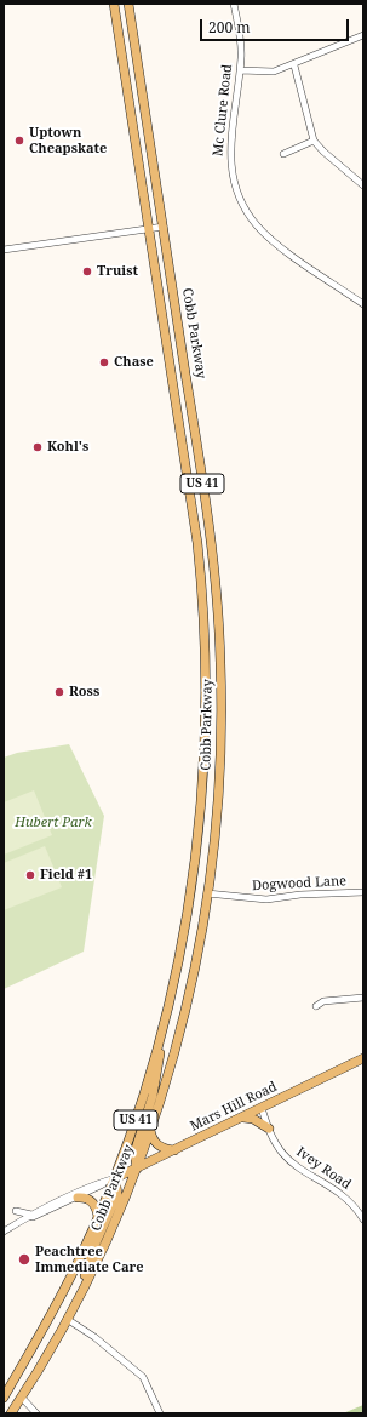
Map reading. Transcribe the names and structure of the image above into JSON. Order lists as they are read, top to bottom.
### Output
{
  "streets": {
    "main road": ["Cobb Parkway", "US 41", "Mars Hill Road"],
    "street": ["Mc Clure Road", "Dogwood Lane", "Ivey Road"]
  },
  "crossings": [
    ["Cobb Parkway", "Dogwood Lane"],
    ["Cobb Parkway", "Mars Hill Road"],
    ["Mars Hill Road", "Ivey Road"]
  ],
  "parks": ["Hubert Park"],
  "places": [
    "Uptown Cheapskate",
    "Truist",
    "Chase",
    "Kohl's",
    "Ross",
    "Field #1",
    "Peachtree Immediate Care"
  ],
  "scale_bar": "200 m"
}
